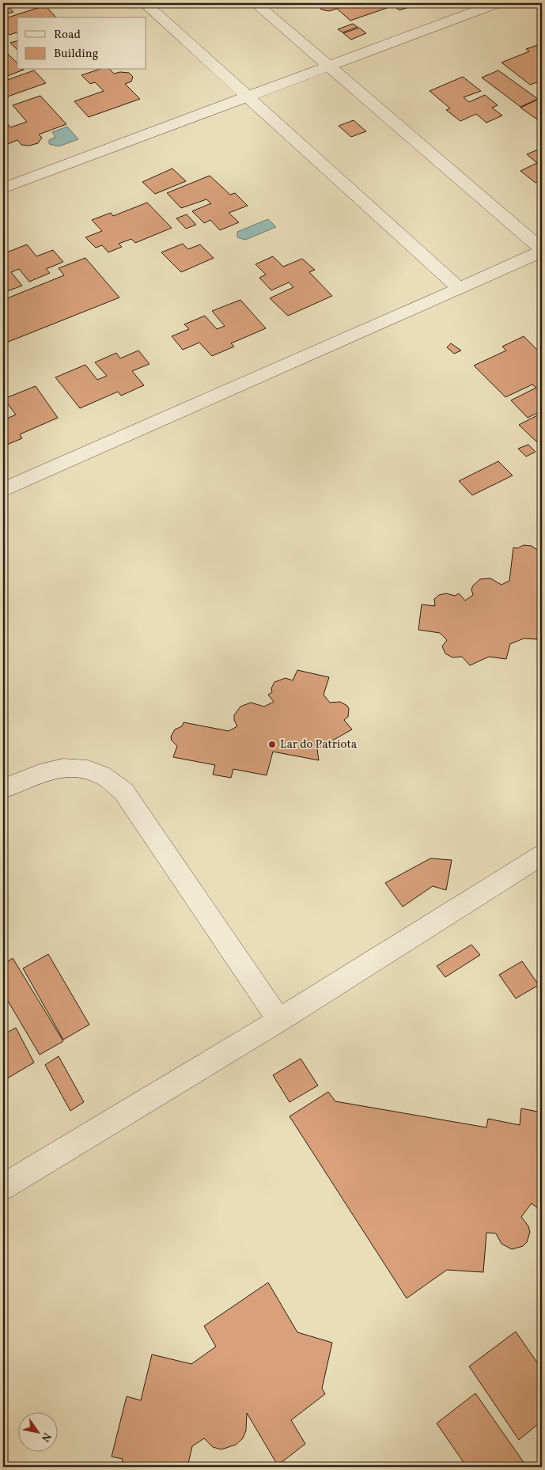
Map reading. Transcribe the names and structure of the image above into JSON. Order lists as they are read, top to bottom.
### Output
{
  "places": ["Lar do Patriota"],
  "legend": ["Road", "Building"],
  "north": "bottom right"
}
